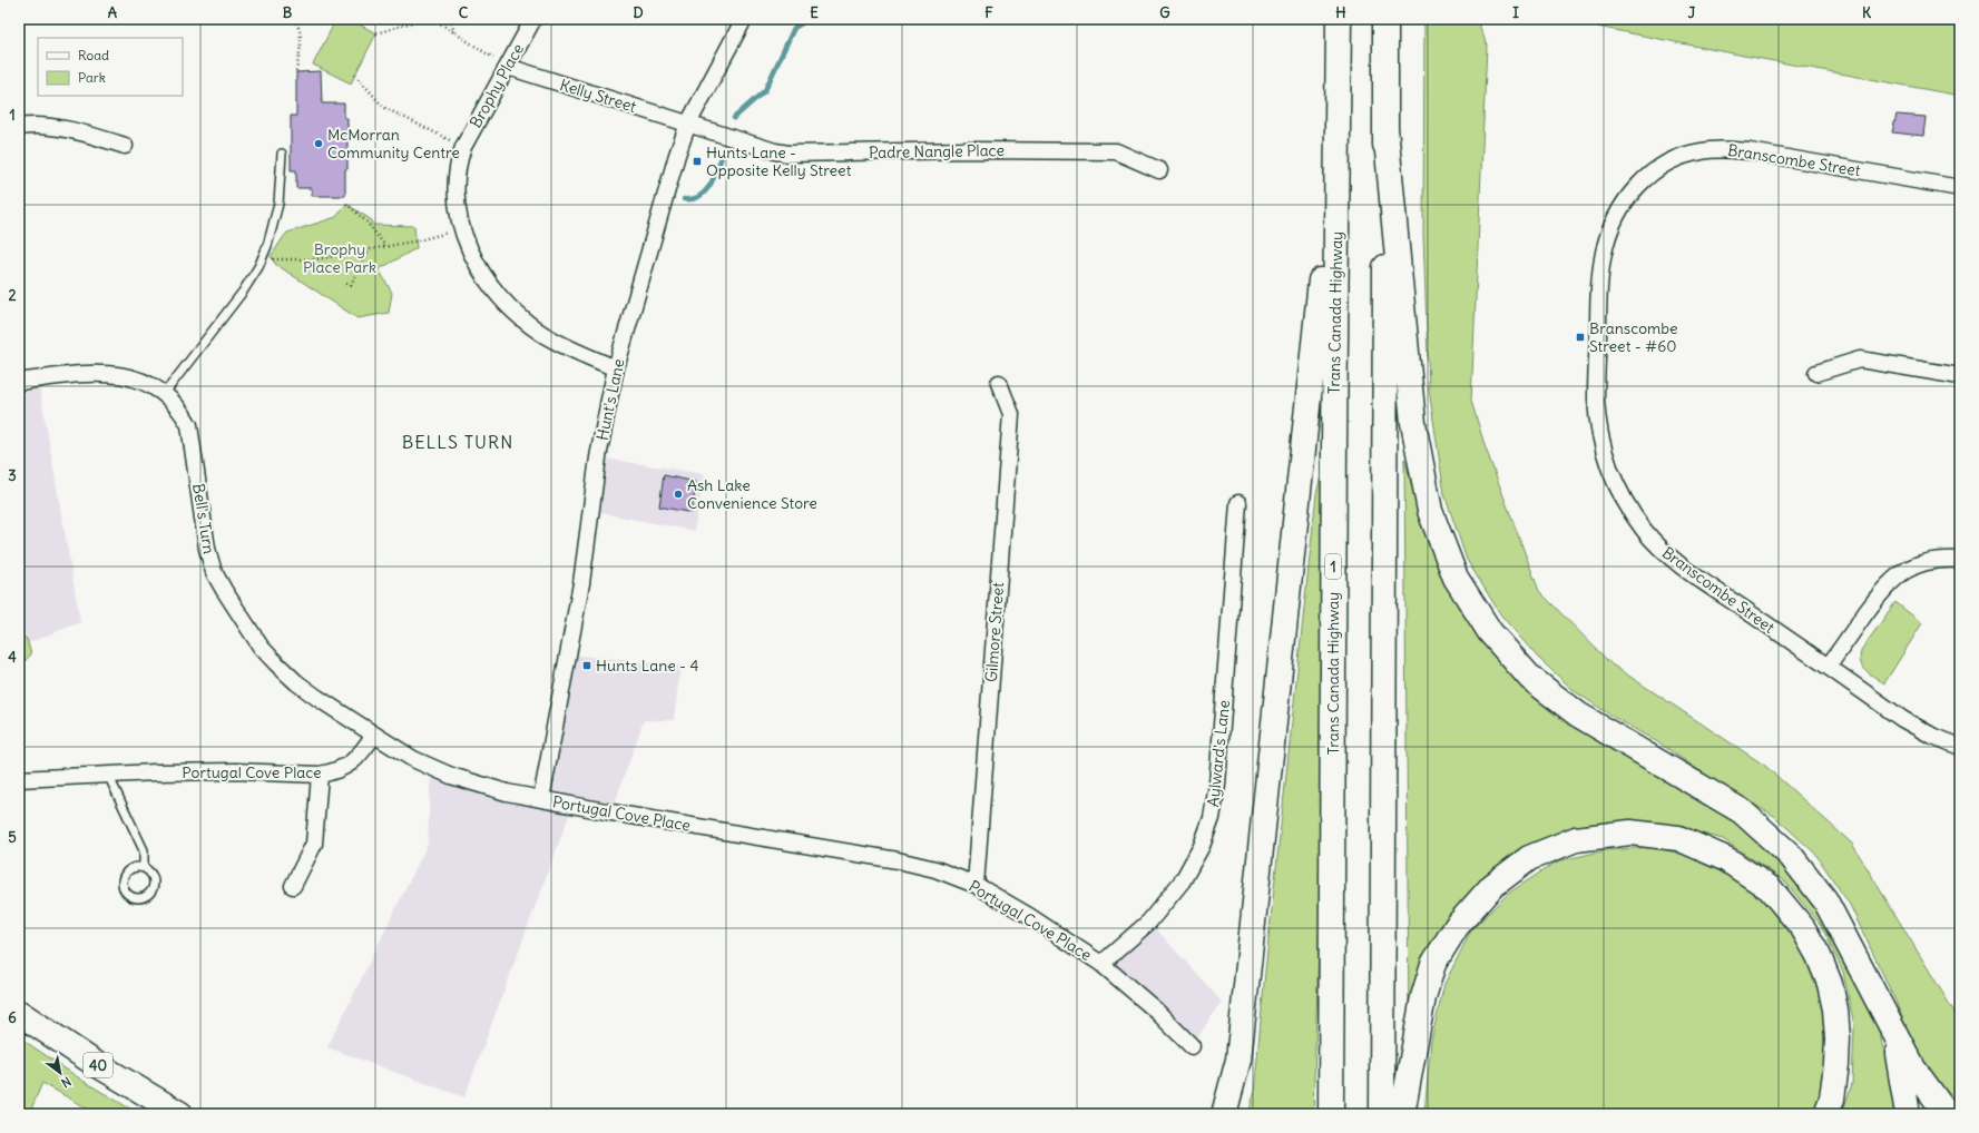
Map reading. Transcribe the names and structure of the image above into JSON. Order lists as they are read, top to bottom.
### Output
{
  "streets": {
    "main road": ["Trans Canada Highway", "1", "40"],
    "street": [
      "Brophy Place",
      "Kelly Street",
      "Padre Nangle Place",
      "Branscombe Street",
      "Hunt's Lane",
      "Bell's Turn",
      "Gilmore Street",
      "Aylward's Lane",
      "Portugal Cove Place"
    ]
  },
  "crossings": [
    ["Brophy Place", "Kelly Street"],
    ["Brophy Place", "Hunt's Lane"],
    ["Kelly Street", "Padre Nangle Place"],
    ["Kelly Street", "Hunt's Lane"],
    ["Padre Nangle Place", "Hunt's Lane"],
    ["Hunt's Lane", "Portugal Cove Place"],
    ["Bell's Turn", "Portugal Cove Place"],
    ["Gilmore Street", "Portugal Cove Place"],
    ["Aylward's Lane", "Portugal Cove Place"]
  ],
  "districts": ["BELLS TURN"],
  "parks": ["Brophy Place Park"],
  "places": {
    "other": ["McMorran Community Centre", "Ash Lake Convenience Store"],
    "transit": ["Hunts Lane - Opposite Kelly Street", "Branscombe Street - #60", "Hunts Lane - 4"]
  },
  "legend": ["Road", "Park"],
  "north": "bottom right",
  "grid": {
    "columns": [
      "A",
      "B",
      "C",
      "D",
      "E",
      "F",
      "G",
      "H",
      "I",
      "J",
      "K"
    ],
    "rows": [
      "1",
      "2",
      "3",
      "4",
      "5",
      "6"
    ]
  }
}
